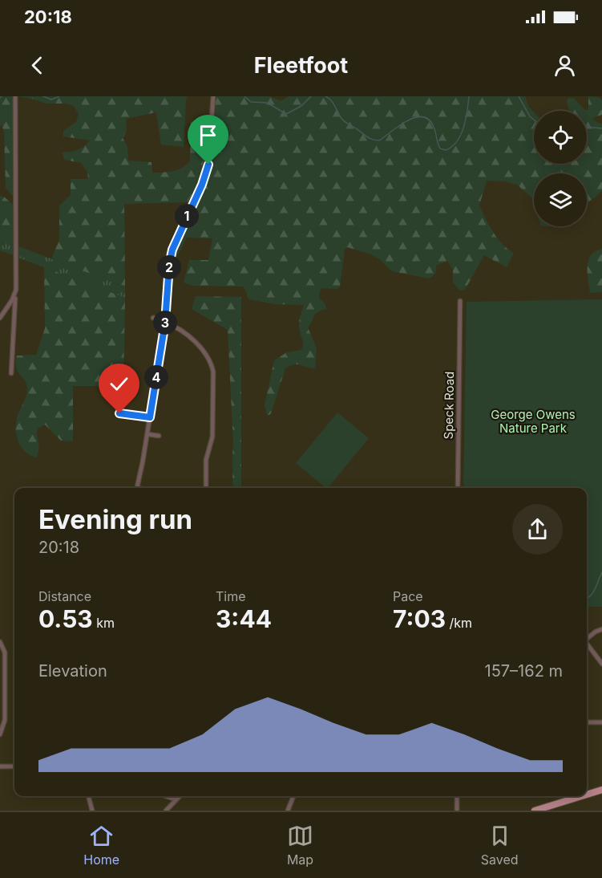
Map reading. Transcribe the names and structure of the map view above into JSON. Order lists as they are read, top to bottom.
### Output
{
  "streets": {
    "street": ["Speck Road"]
  },
  "parks": ["George Owens Nature Park"],
  "page": {
    "status": "20:18",
    "header": "Fleetfoot",
    "pins": [
      "1",
      "2",
      "3",
      "4"
    ],
    "heading": ["Evening run", "20:18"],
    "stats": [
      ["Distance", "0.53 km"],
      ["Time", "3:44"],
      ["Pace", "7:03 /km"]
    ],
    "chart": ["Elevation", "157–162 m"],
    "tabs": ["Home", "Map", "Saved"]
  }
}
